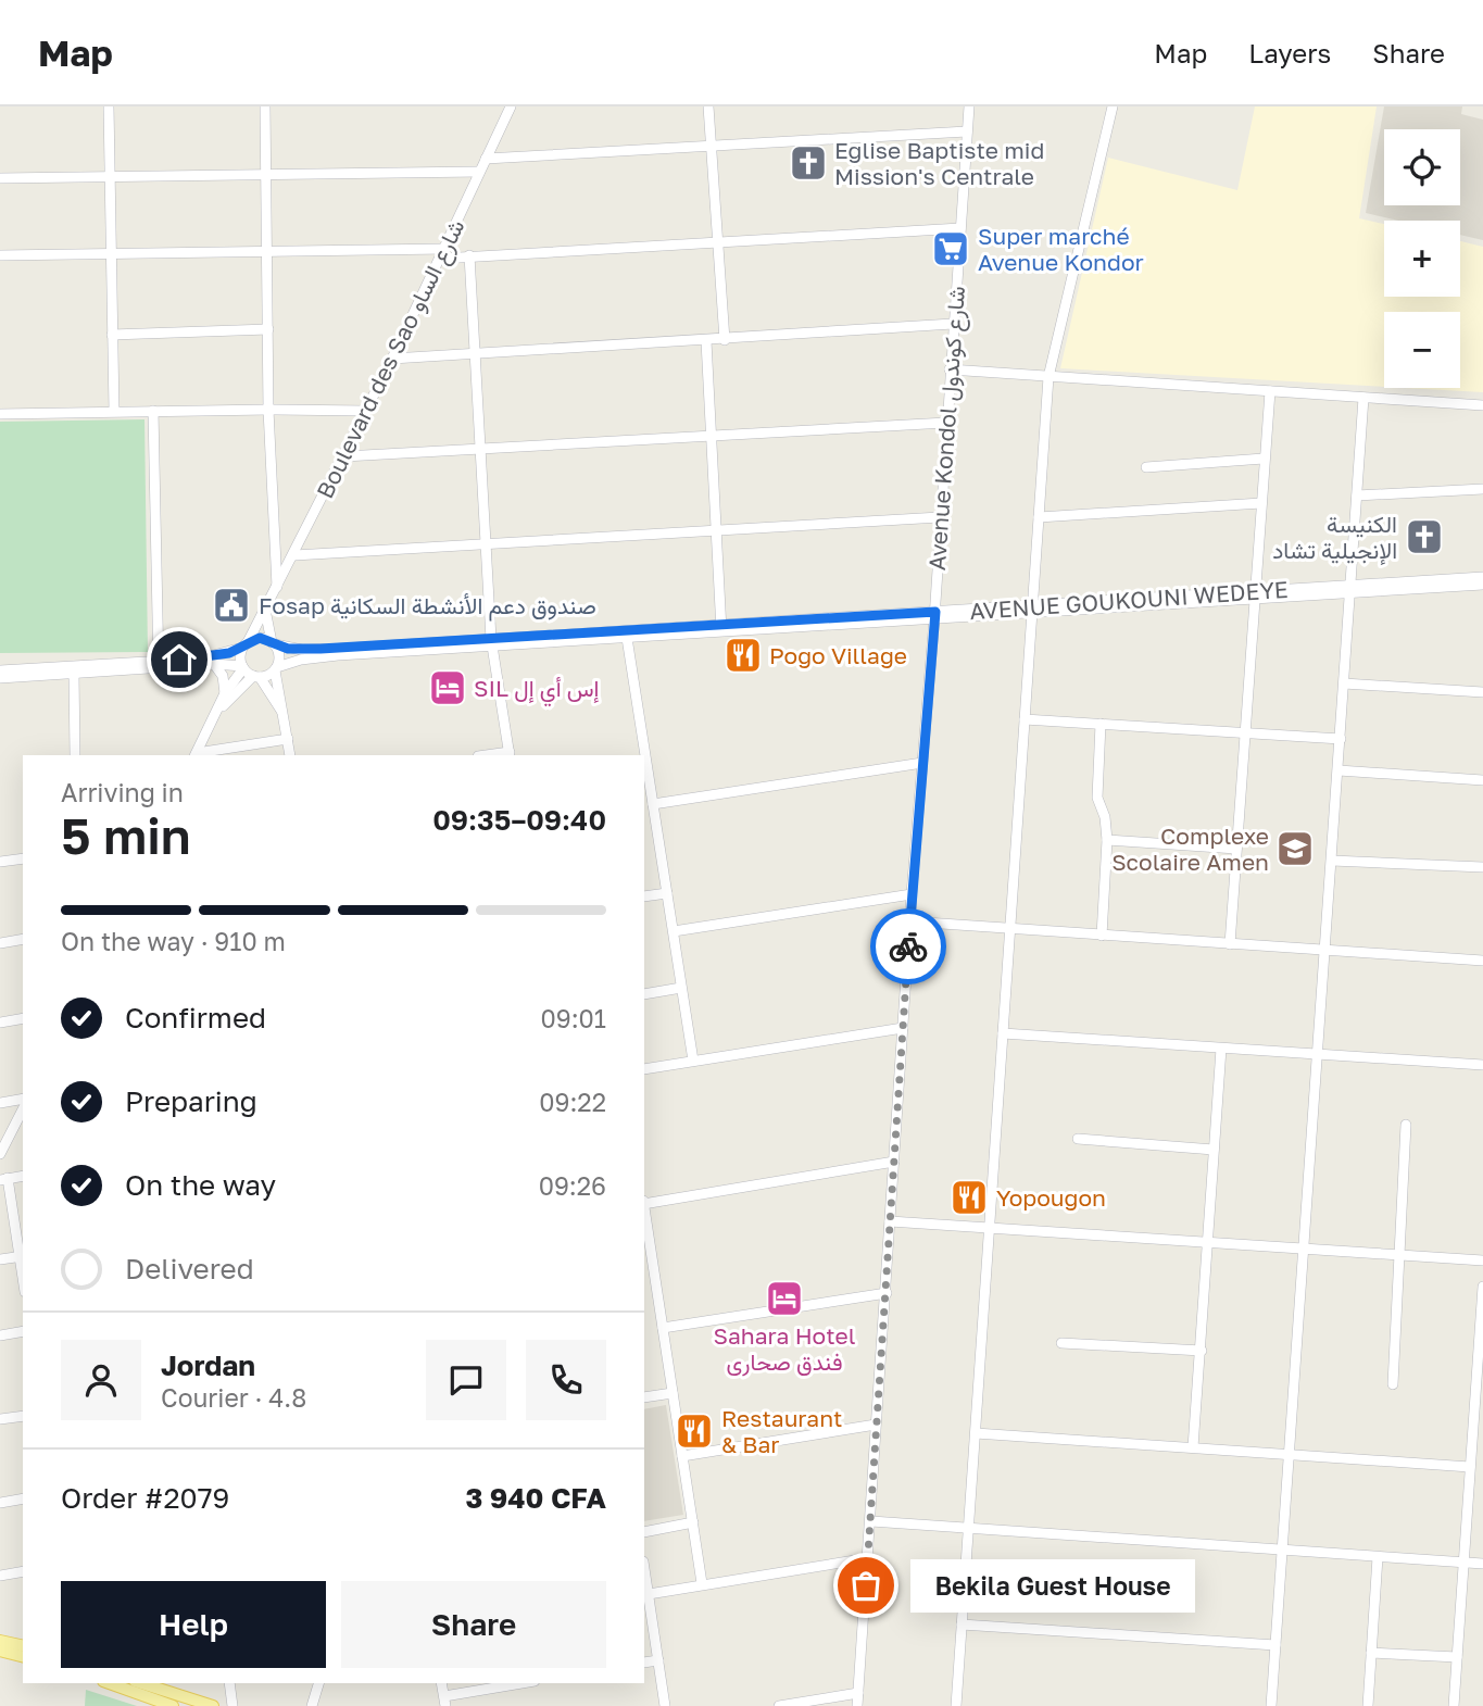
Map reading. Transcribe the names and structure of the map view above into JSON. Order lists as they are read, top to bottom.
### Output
{
  "streets": {
    "street": ["Boulevard des Sao شارع الساو", "Avenue Kondol شارع كوندول", "AVENUE GOUKOUNI WEDEYE"]
  },
  "crossings": [
    ["Boulevard des Sao شارع الساو", "AVENUE GOUKOUNI WEDEYE"],
    ["Avenue Kondol شارع كوندول", "AVENUE GOUKOUNI WEDEYE"]
  ],
  "places": {
    "church": ["Eglise Baptiste mid Mission's Centrale", "الكنيسة الإنجيلية تشاد"],
    "supermarket": ["Super marché Avenue Kondor"],
    "public building": ["Fosap صندوق دعم الأنشطة السكانية"],
    "restaurant": ["Pogo Village", "Yopougon", "Restaurant & Bar"],
    "hotel": ["SIL إس أي إل", "Sahara Hotel فندق صحارى"],
    "school or university": ["Complexe Scolaire Amen"],
    "other": ["Bekila Guest House"]
  },
  "page": {
    "header": "Map",
    "nav": ["Map", "Layers", "Share"],
    "map_buttons": ["+", "−"],
    "heading": ["5 min", "Arriving in", "09:35–09:40"],
    "panel": [
      "Jordan",
      "Courier · 4.8",
      "Order #2079",
      "3 940 CFA"
    ],
    "bar": "On the way · 910 m",
    "list": [
      ["Confirmed", "09:01"],
      ["Preparing", "09:22"],
      ["On the way", "09:26"],
      "Delivered"
    ],
    "bubble": "Bekila Guest House",
    "buttons": ["Help", "Share"]
  }
}
